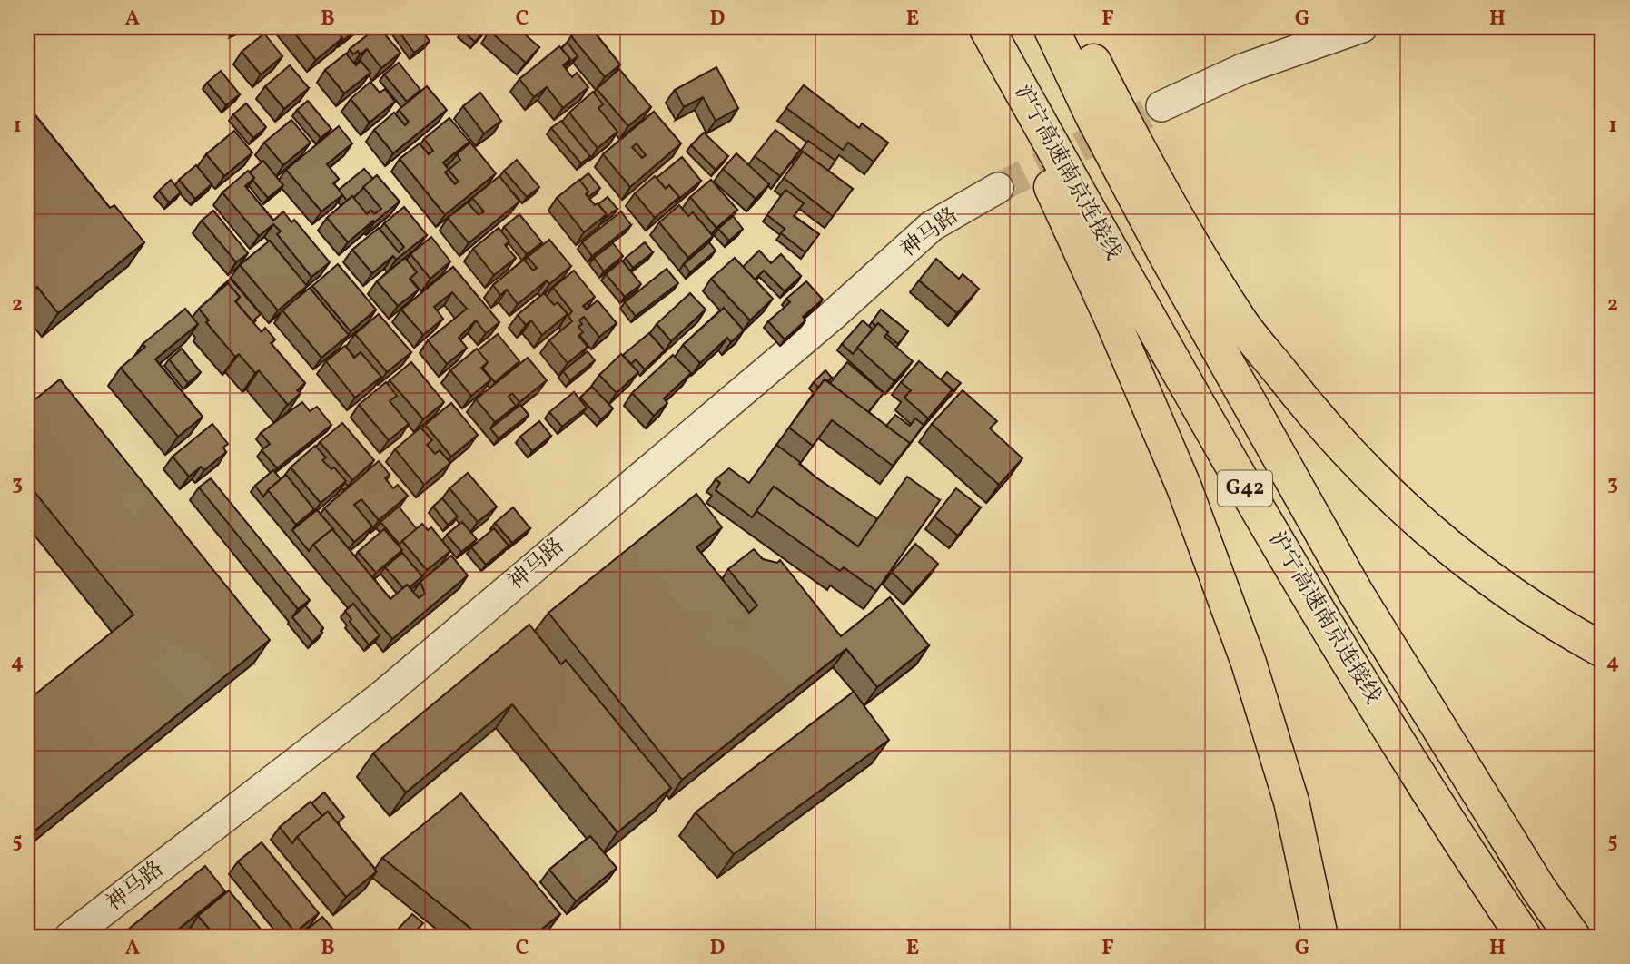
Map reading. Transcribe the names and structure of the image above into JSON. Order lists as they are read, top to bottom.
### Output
{
  "streets": {
    "highway": ["沪宁高速南京连接线", "G42"],
    "street": ["神马路"]
  },
  "grid": {
    "columns": [
      "A",
      "B",
      "C",
      "D",
      "E",
      "F",
      "G",
      "H"
    ],
    "rows": [
      "1",
      "2",
      "3",
      "4",
      "5"
    ]
  }
}
